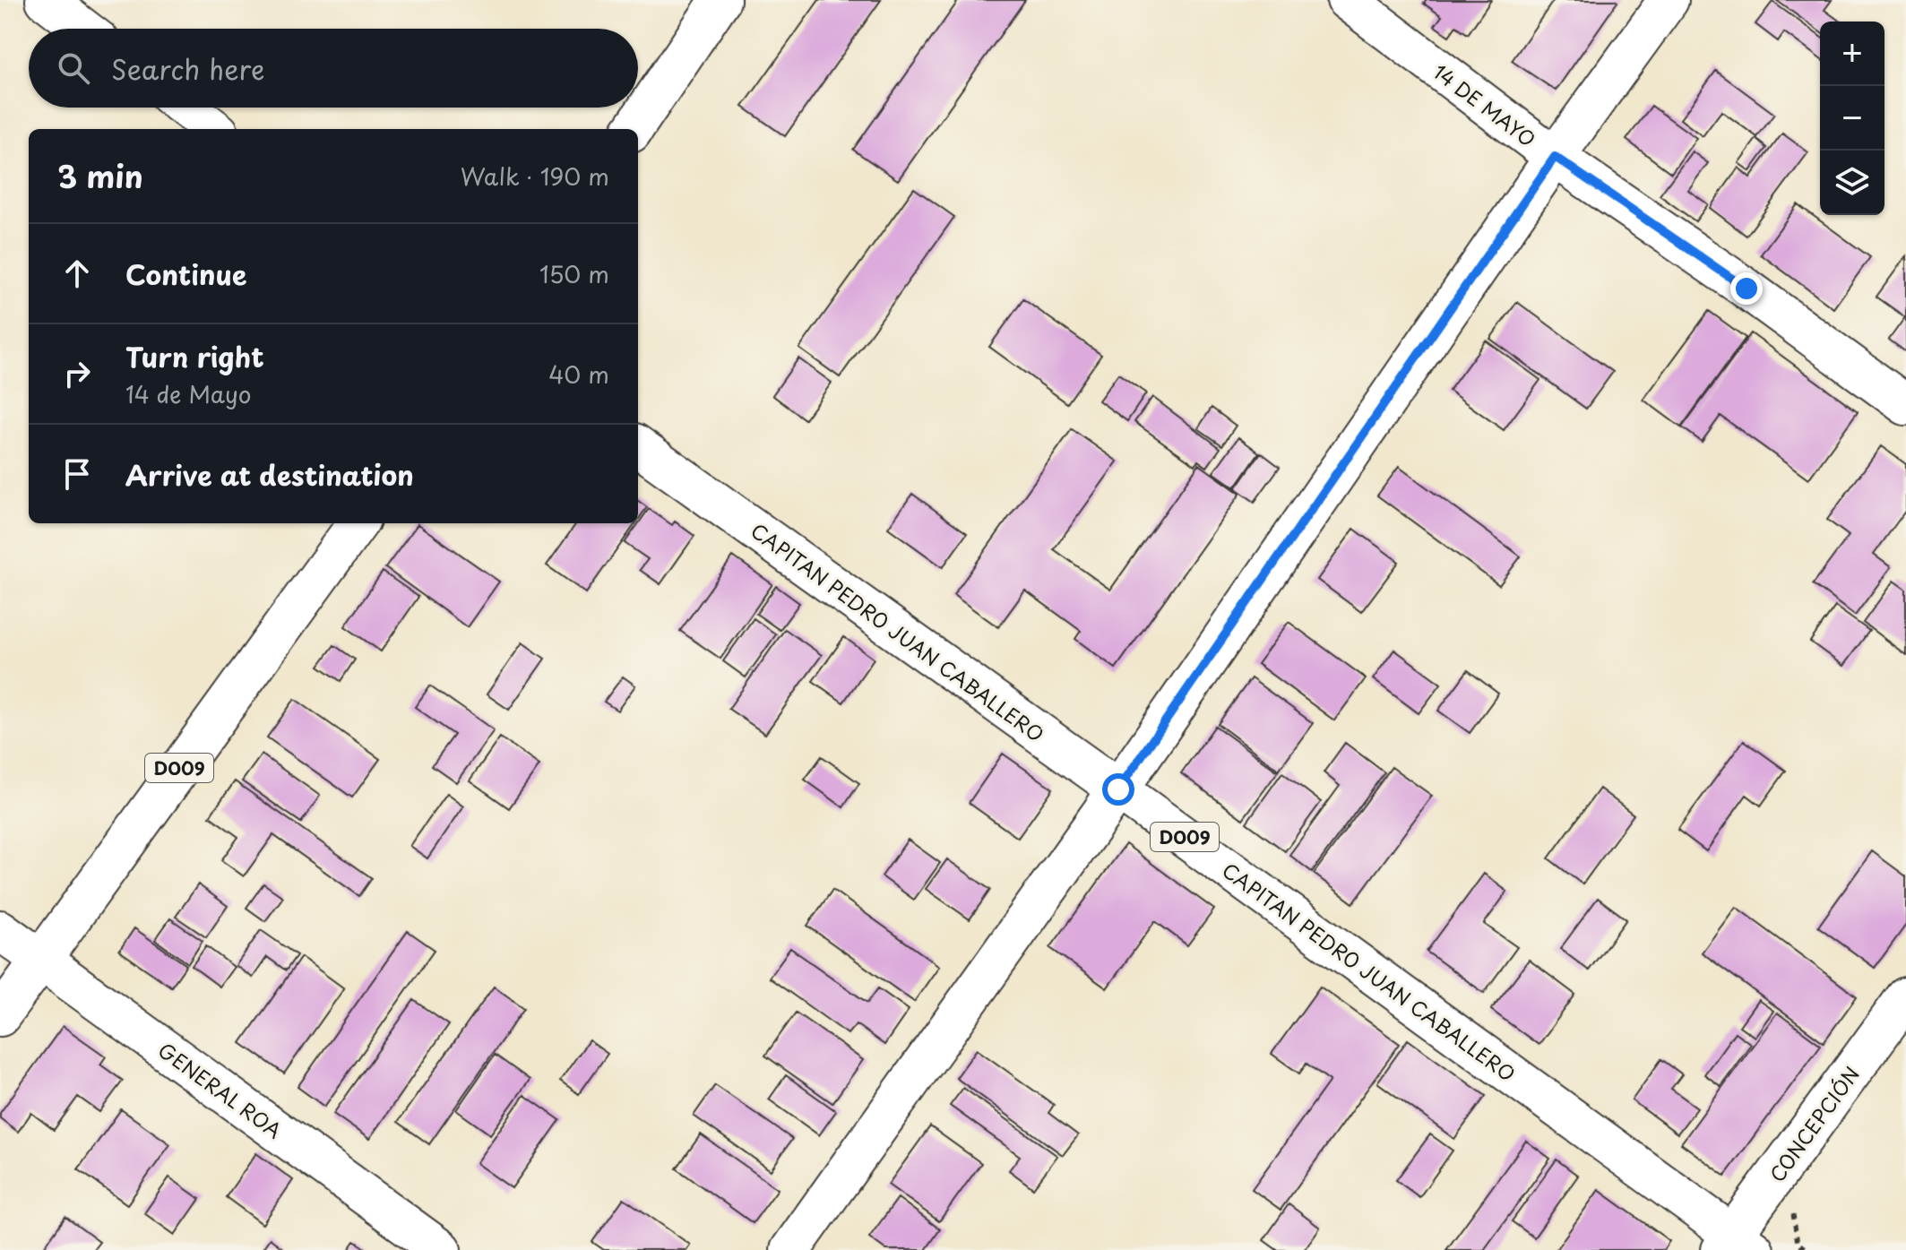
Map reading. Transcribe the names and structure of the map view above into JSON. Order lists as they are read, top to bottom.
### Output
{
  "streets": {
    "street": [
      "14 DE MAYO",
      "CAPITAN PEDRO JUAN CABALLERO",
      "D009",
      "GENERAL ROA",
      "CONCEPCIÓN"
    ]
  },
  "crossings": [
    ["CAPITAN PEDRO JUAN CABALLERO", "CONCEPCIÓN"],
    ["D009", "GENERAL ROA"]
  ],
  "page": {
    "map_buttons": ["+", "−"],
    "search": "Search here",
    "heading": ["3 min", "Walk · 190 m"],
    "list": [
      ["Continue", "150 m"],
      ["Turn right", "14 de Mayo", "40 m"],
      "Arrive at destination"
    ]
  }
}
